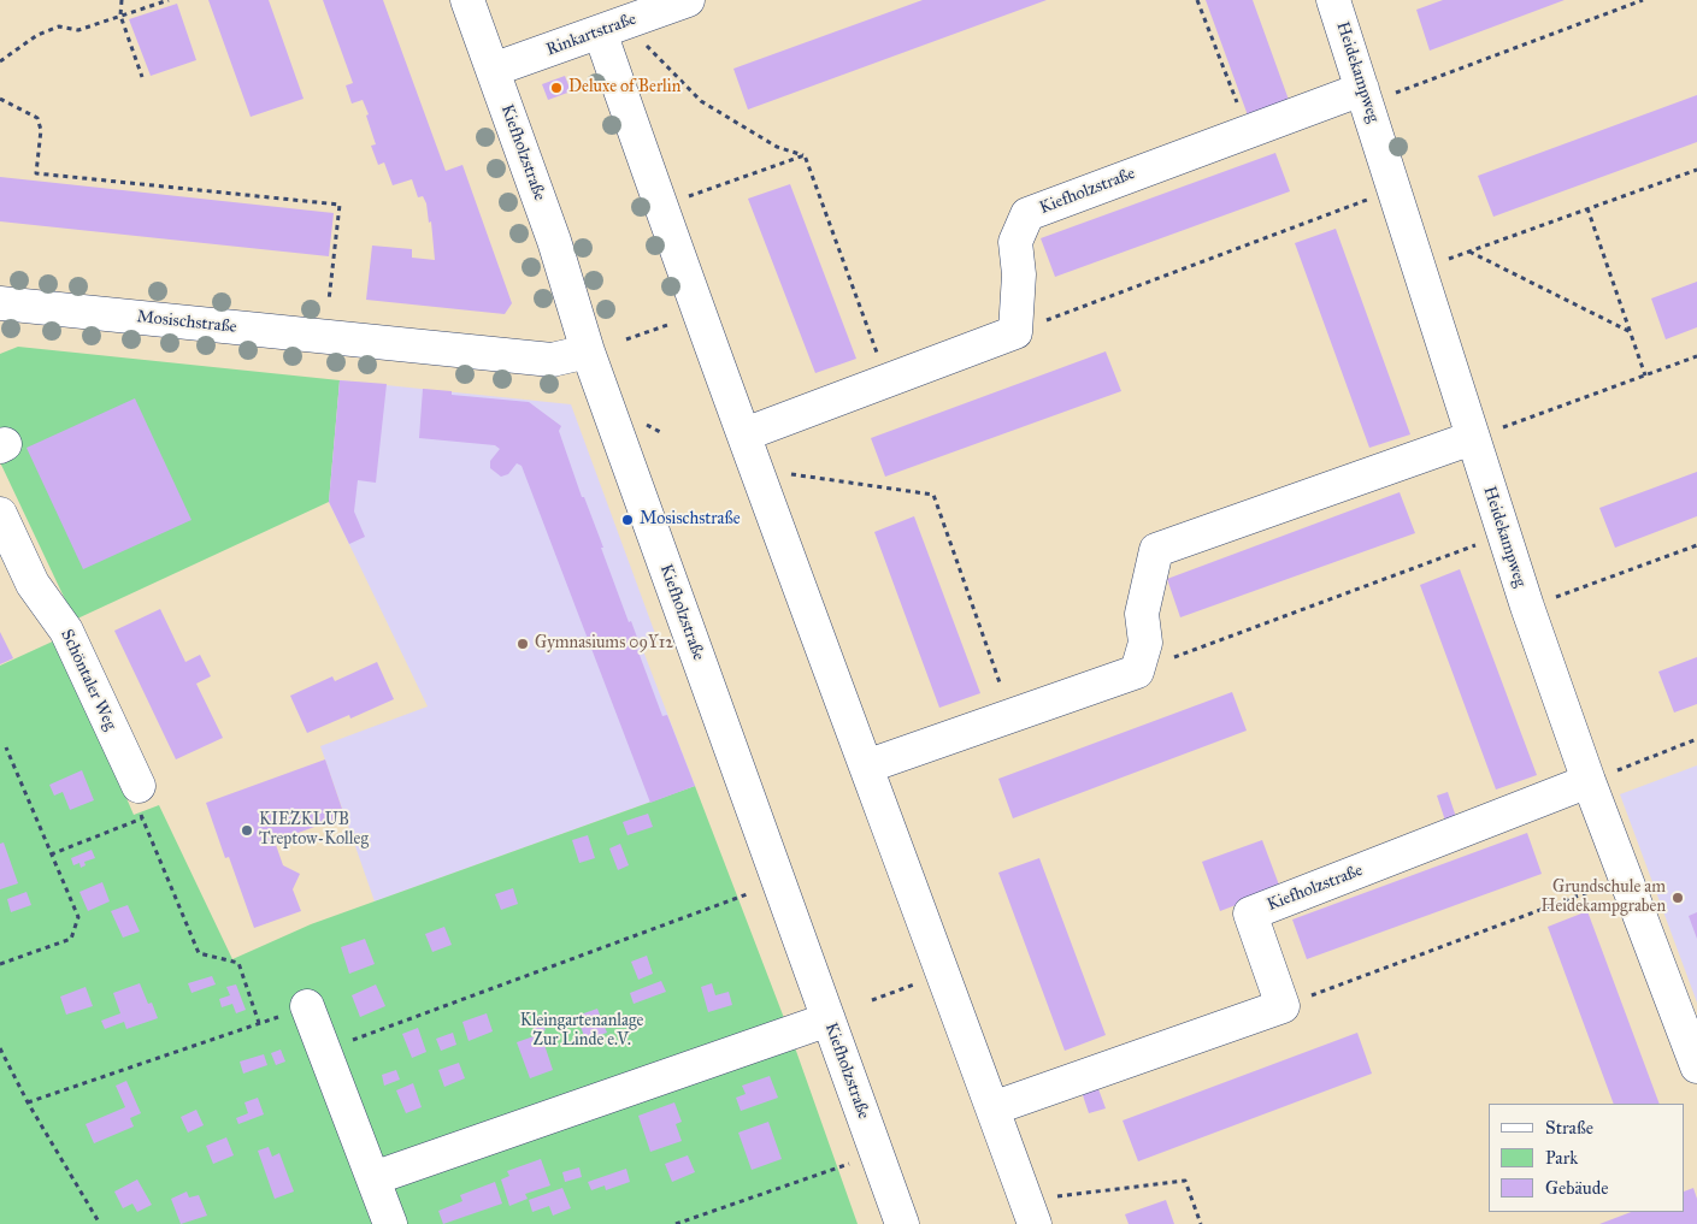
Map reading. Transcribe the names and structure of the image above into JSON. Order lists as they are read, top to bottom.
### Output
{
  "streets": {
    "street": [
      "Rinkartstraße",
      "Heidekampweg",
      "Kiefholzstraße",
      "Mosischstraße",
      "Schöntaler Weg"
    ]
  },
  "crossings": [
    ["Rinkartstraße", "Kiefholzstraße"],
    ["Heidekampweg", "Kiefholzstraße"],
    ["Kiefholzstraße", "Mosischstraße"]
  ],
  "parks": ["Kleingartenanlage Zur Linde e.V."],
  "places": [
    "Deluxe of Berlin",
    "Mosischstraße",
    "Gymnasiums 09Y12",
    "KIEZKLUB Treptow-Kolleg",
    "Grundschule am Heidekampgraben"
  ],
  "legend": ["Straße", "Park", "Gebäude"]
}
